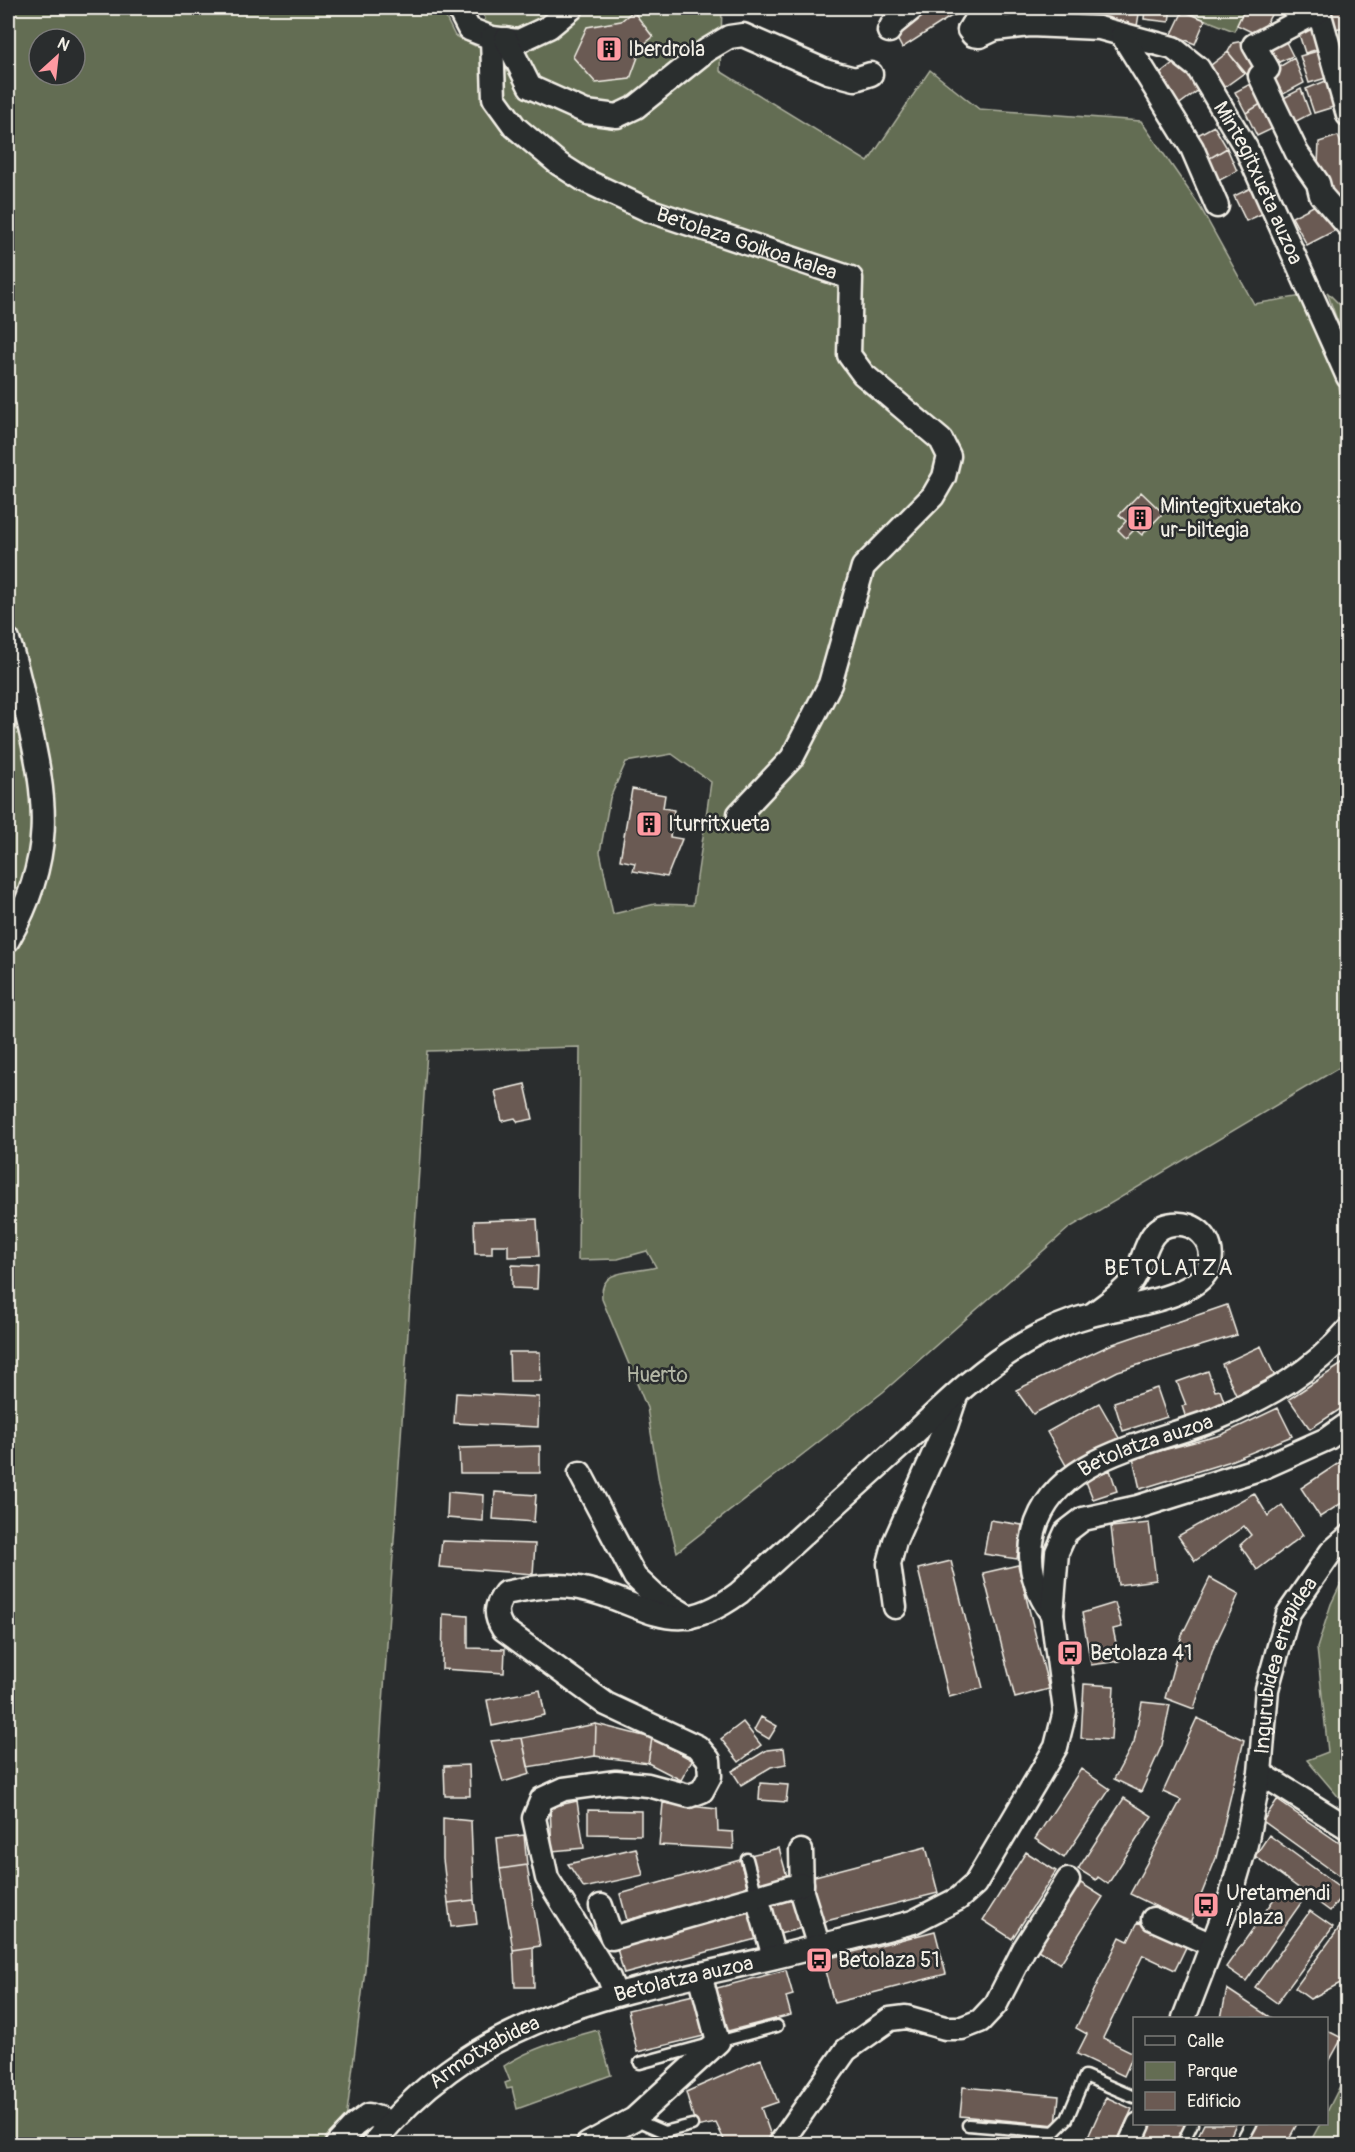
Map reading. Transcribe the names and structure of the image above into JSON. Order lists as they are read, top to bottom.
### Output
{
  "streets": {
    "street": [
      "Mintegitxueta auzoa",
      "Betolaza Goikoa kalea",
      "Betolatza auzoa",
      "Ingurubidea errepidea",
      "Armotxabidea"
    ]
  },
  "crossings": [
    ["Betolatza auzoa", "Armotxabidea"]
  ],
  "districts": ["BETOLATZA"],
  "parks": ["Huerto"],
  "places": {
    "building": ["Iberdrola", "Mintegitxuetako ur-biltegia", "Iturritxueta"],
    "bus stop": ["Betolaza 41", "Uretamendi / plaza", "Betolaza 51"]
  },
  "legend": ["Calle", "Parque", "Edificio"],
  "north": "top right"
}
